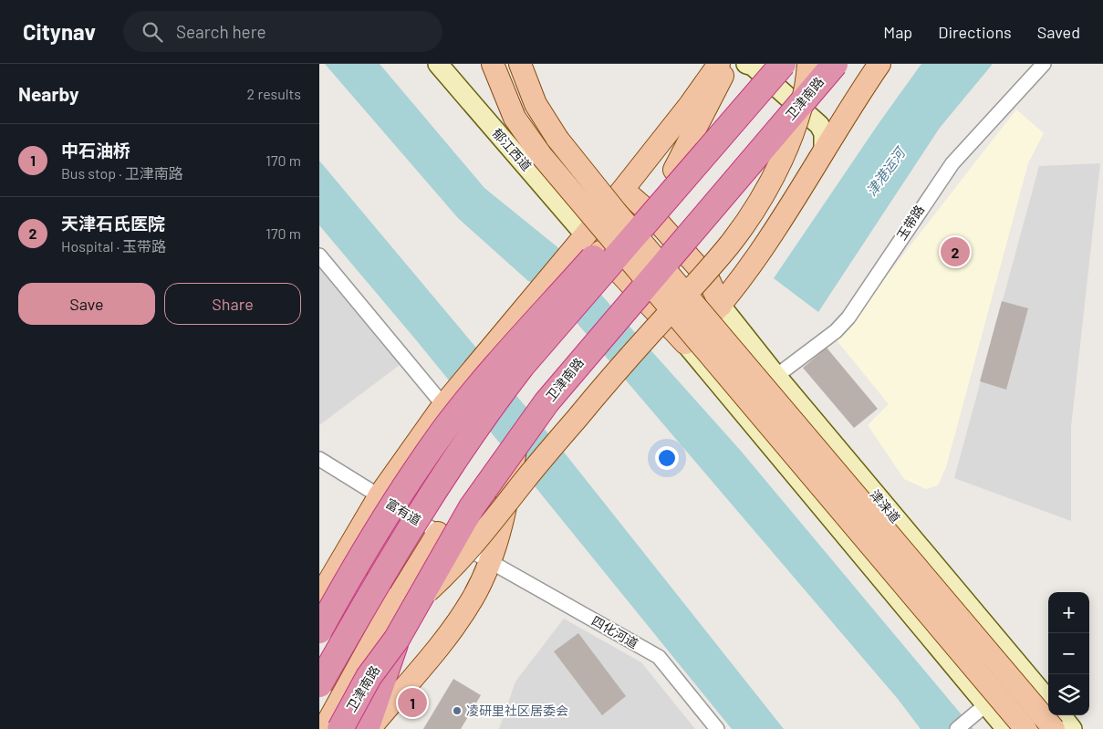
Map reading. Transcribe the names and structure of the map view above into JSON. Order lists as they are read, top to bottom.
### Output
{
  "streets": {
    "highway": ["卫津南路"],
    "street": [
      "郁江西道",
      "玉带路",
      "津涞道",
      "富有道",
      "四化河道"
    ]
  },
  "crossings": [
    ["玉带路", "津涞道"],
    ["富有道", "四化河道"]
  ],
  "water": ["津港运河"],
  "places": ["凌研里社区居委会"],
  "page": {
    "header": "Citynav",
    "search": "Search here",
    "nav": ["Map", "Directions", "Saved"],
    "heading": ["Nearby", "2 results"],
    "list": [
      {
        "mark": "1",
        "name": "中石油桥",
        "note": "Bus stop · 卫津南路",
        "value": "170 m"
      },
      {
        "mark": "2",
        "name": "天津石氏医院",
        "note": "Hospital · 玉带路",
        "value": "170 m"
      }
    ],
    "pins": ["2", "1"],
    "buttons": ["Save", "Share"],
    "map_buttons": ["+", "−"]
  }
}
